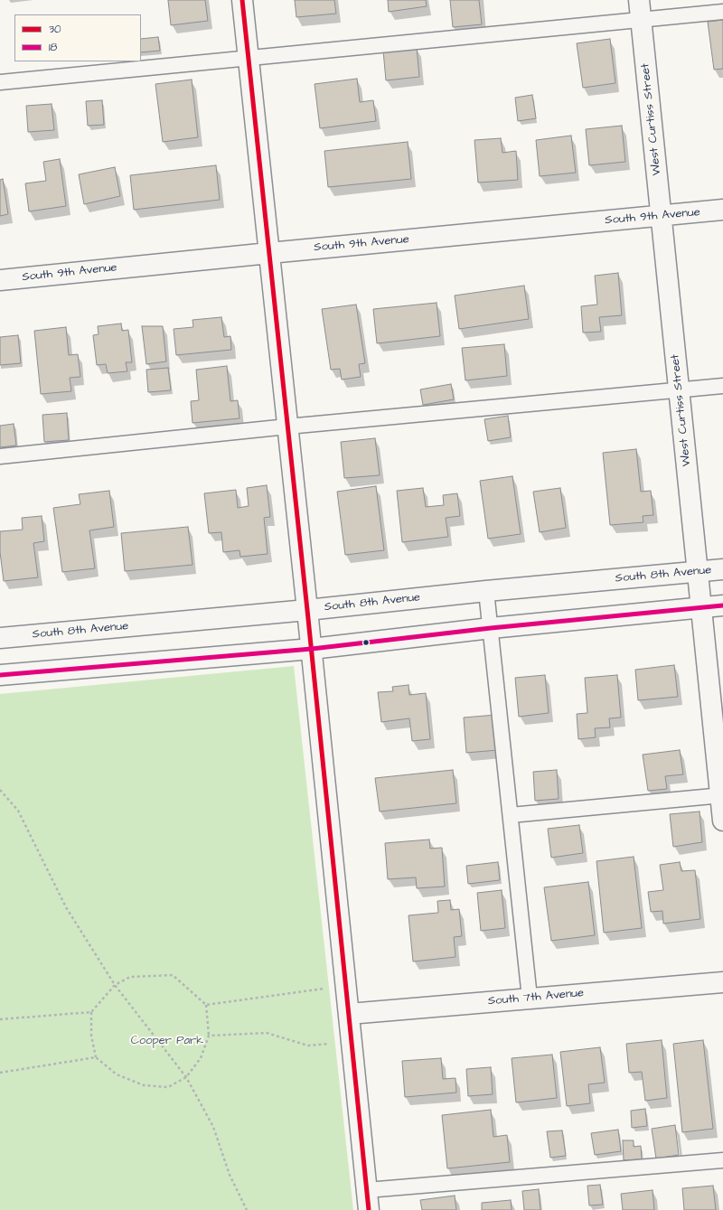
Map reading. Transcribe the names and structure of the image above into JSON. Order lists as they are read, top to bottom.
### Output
{
  "streets": {
    "street": [
      "West Curtiss Street",
      "South 9th Avenue",
      "South 8th Avenue",
      "South 7th Avenue"
    ]
  },
  "crossings": [
    ["West Curtiss Street", "South 9th Avenue"],
    ["West Curtiss Street", "South 8th Avenue"]
  ],
  "parks": ["Cooper Park"],
  "lines": ["transit line 30", "transit line 18"],
  "legend": ["30", "18"]
}
